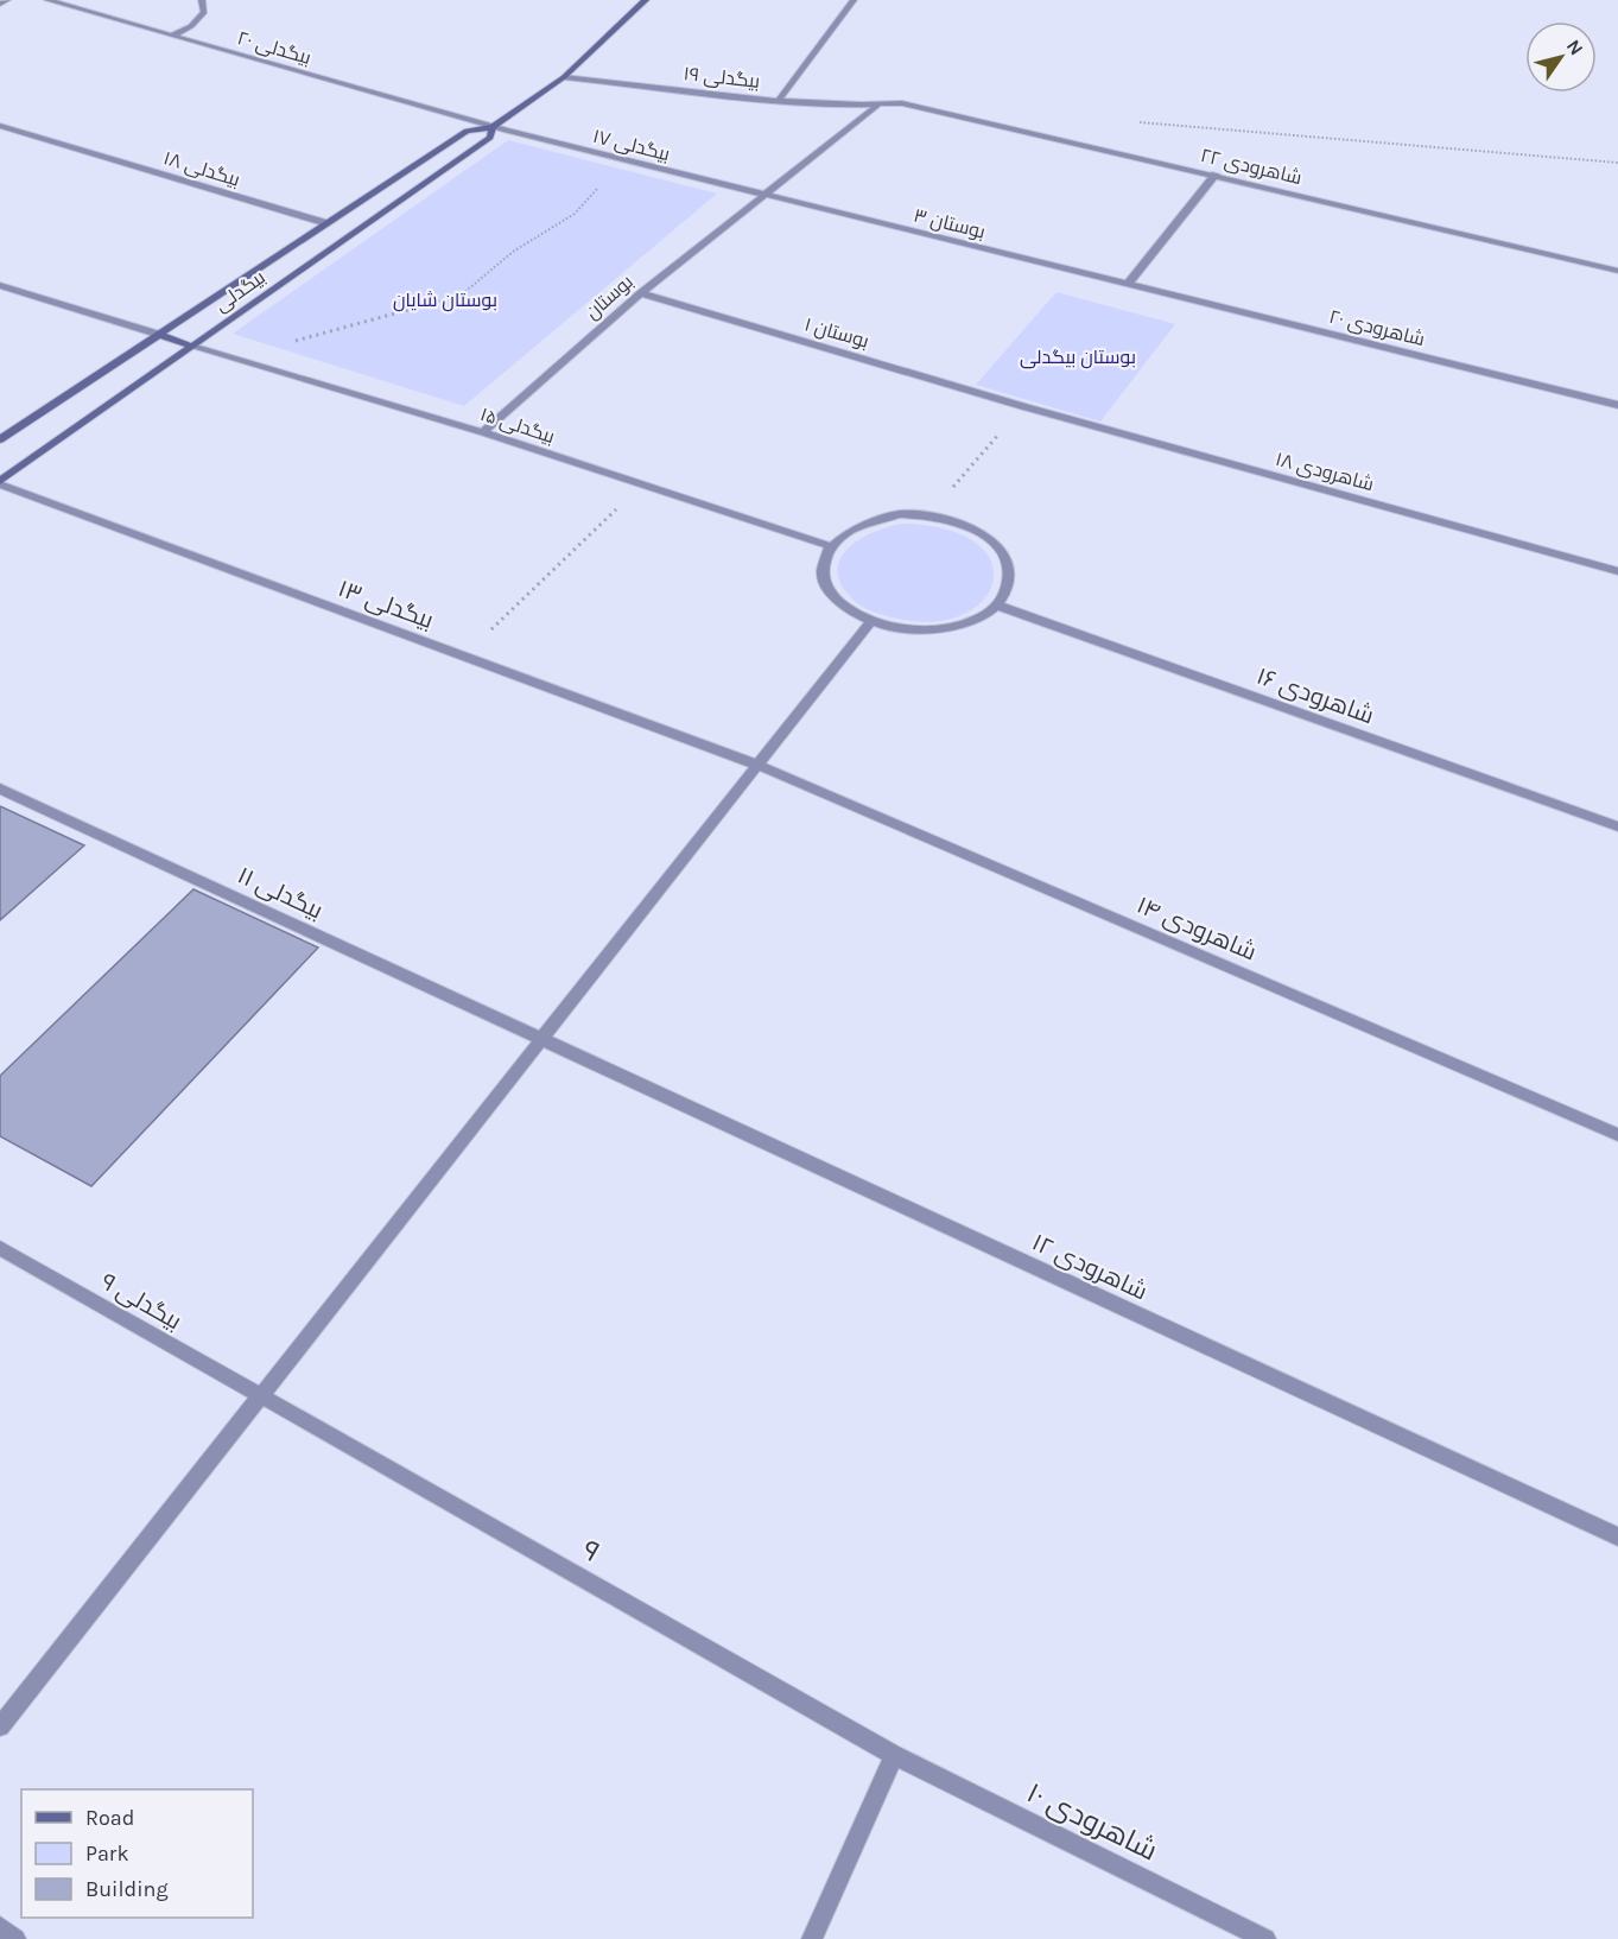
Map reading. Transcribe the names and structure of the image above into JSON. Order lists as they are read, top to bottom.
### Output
{
  "streets": {
    "main road": ["بیگدلی"],
    "street": [
      "بیگدلی ۲۰",
      "بیگدلی ۱۹",
      "بیگدلی ۱۷",
      "شاهرودی ۲۲",
      "بیگدلی ۱۸",
      "بوستان ۳",
      "بوستان",
      "شاهرودی ۲۰",
      "بوستان ۱",
      "بیگدلی ۱۵",
      "شاهرودی ۱۸",
      "بیگدلی ۱۳",
      "شاهرودی ۱۶",
      "بیگدلی ۱۱",
      "شاهرودی ۱۴",
      "شاهرودی ۱۲",
      "بیگدلی ۹",
      "۹",
      "شاهرودی ۱۰"
    ]
  },
  "crossings": [
    ["بیگدلی ۲۰", "بیگدلی ۱۷"],
    ["بیگدلی ۲۰", "بیگدلی"],
    ["بیگدلی ۱۹", "شاهرودی ۲۲"],
    ["بیگدلی ۱۹", "بیگدلی"],
    ["بیگدلی ۱۹", "بوستان"],
    ["بیگدلی ۱۷", "بوستان ۳"],
    ["بیگدلی ۱۷", "بیگدلی"],
    ["بیگدلی ۱۷", "بوستان"],
    ["شاهرودی ۲۲", "بوستان"],
    ["بیگدلی ۱۸", "بیگدلی"],
    ["بوستان ۳", "بوستان"],
    ["بوستان ۳", "شاهرودی ۲۰"],
    ["بیگدلی", "بیگدلی ۱۵"],
    ["بیگدلی", "بیگدلی ۱۳"],
    ["بوستان", "بوستان ۱"],
    ["بوستان", "بیگدلی ۱۵"],
    ["بوستان ۱", "شاهرودی ۱۸"],
    ["بیگدلی ۱۵", "شاهرودی ۱۶"],
    ["بیگدلی ۱۳", "شاهرودی ۱۴"],
    ["بیگدلی ۱۱", "شاهرودی ۱۲"],
    ["بیگدلی ۹", "۹"],
    ["۹", "شاهرودی ۱۰"]
  ],
  "parks": ["بوستان شایان", "بوستان بیگدلی"],
  "legend": ["Road", "Park", "Building"],
  "north": "top right"
}
